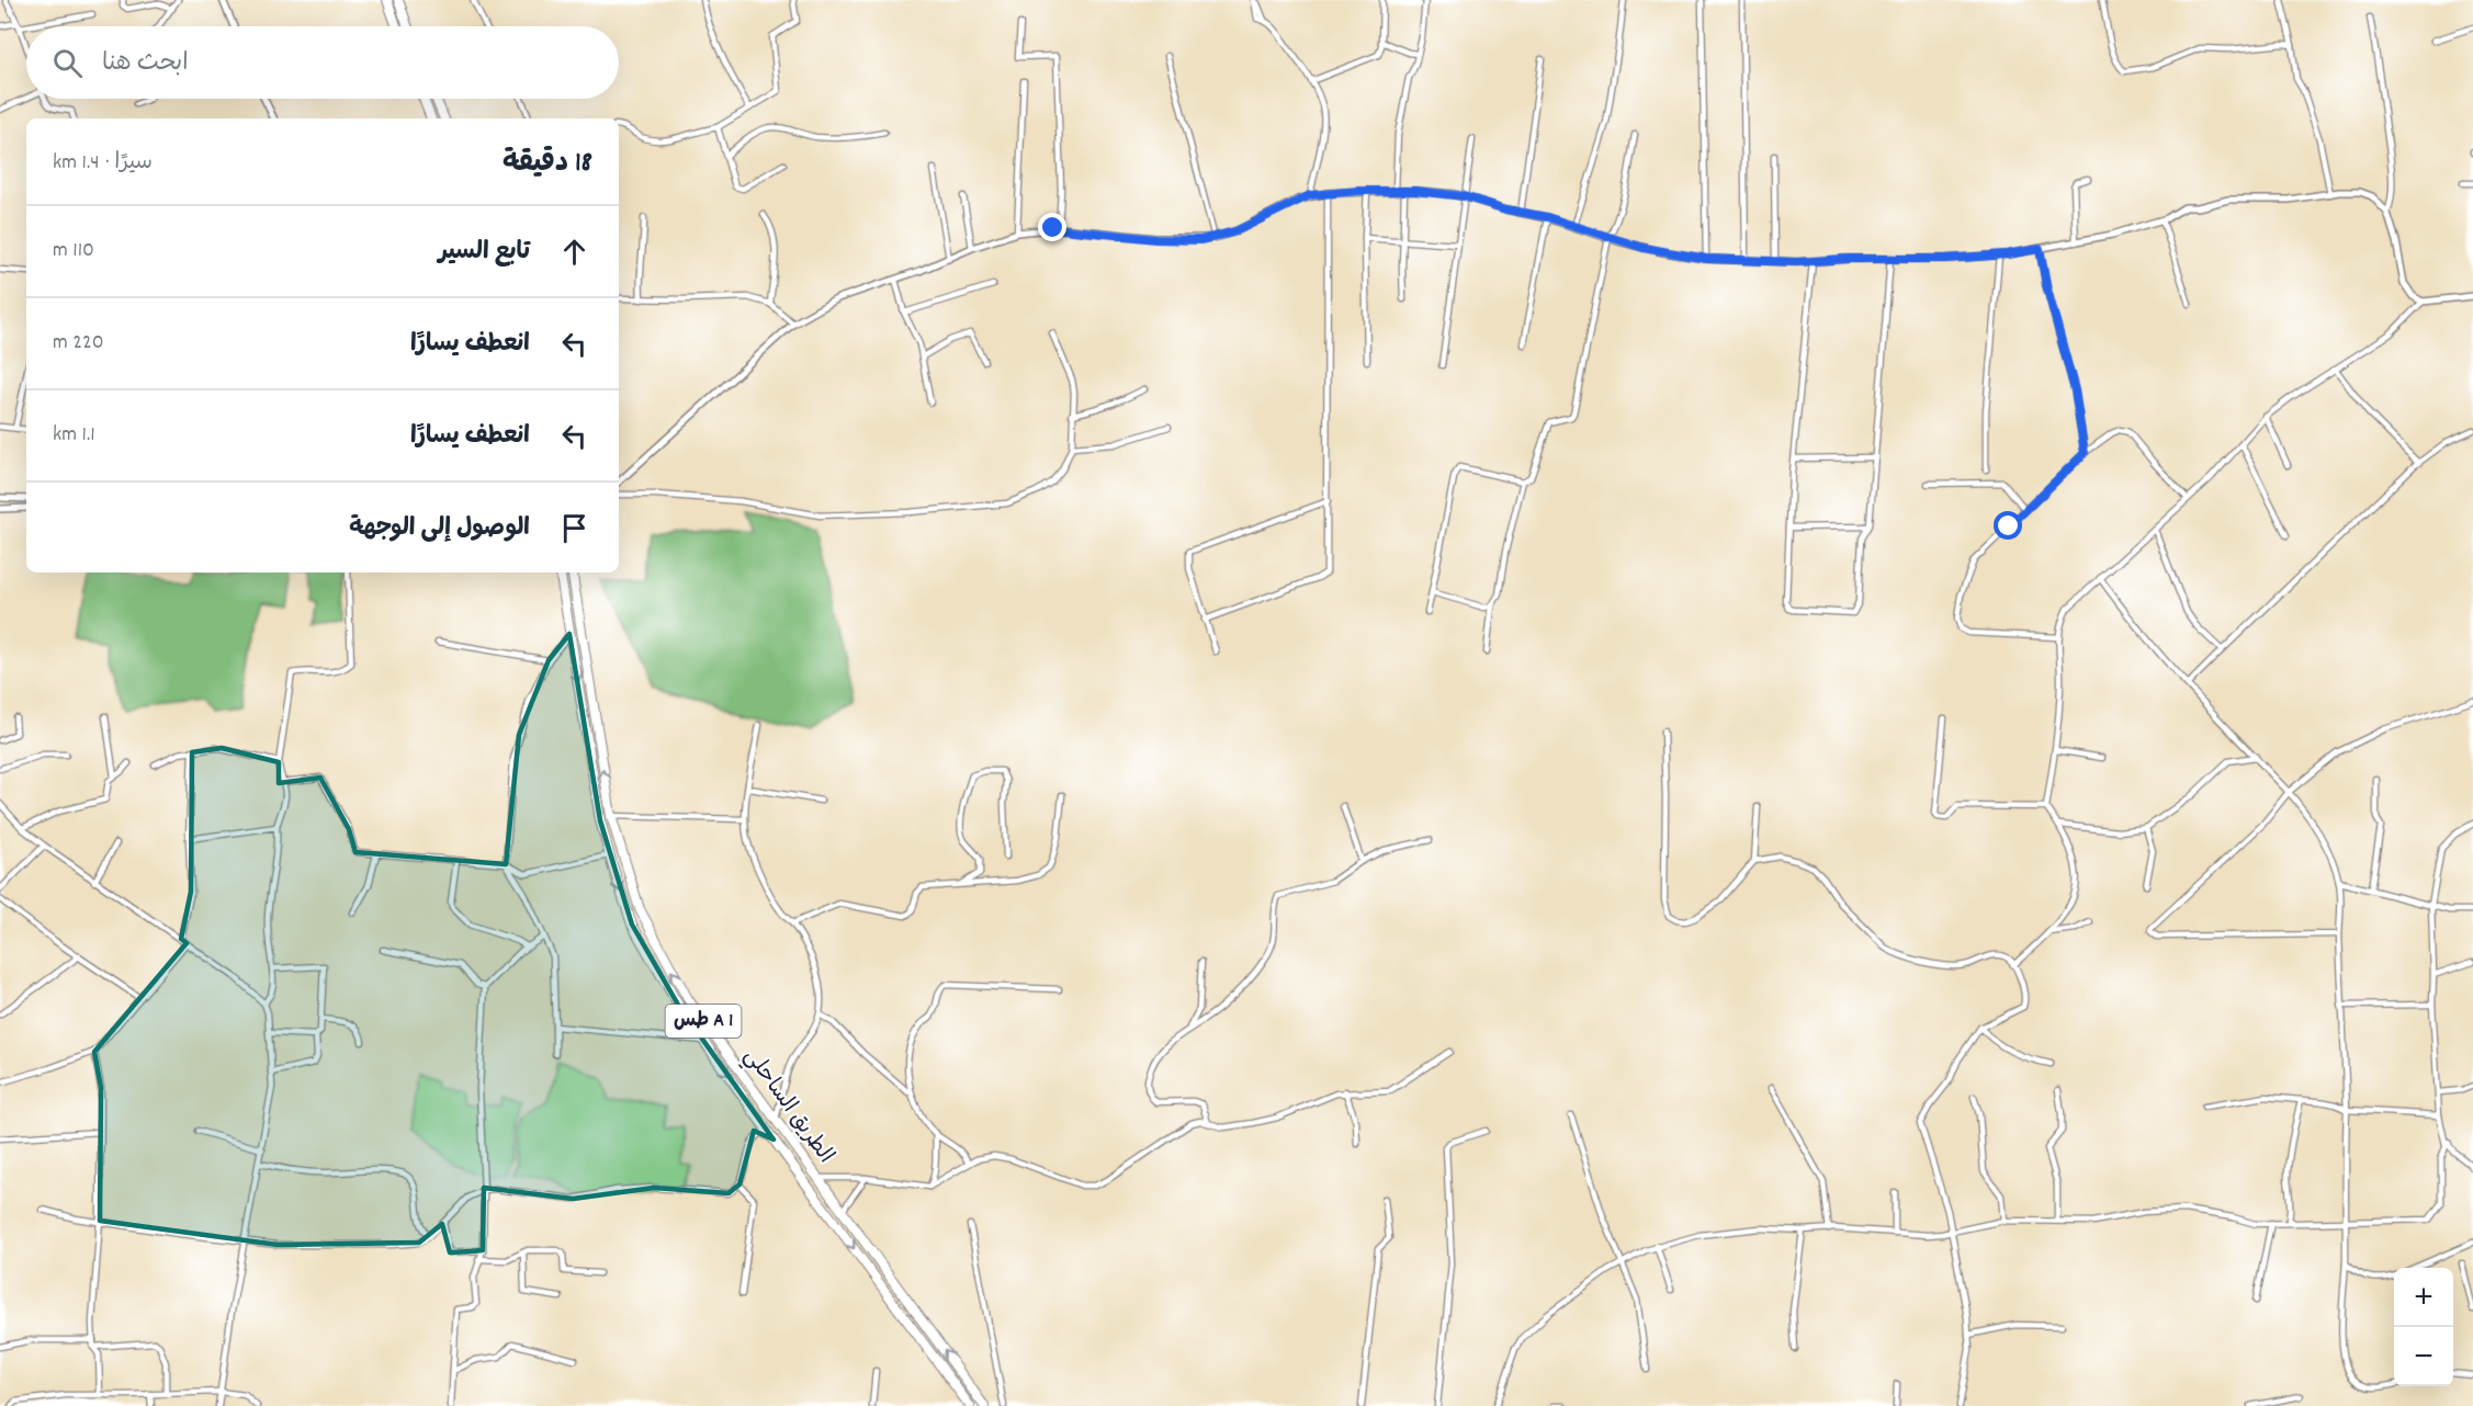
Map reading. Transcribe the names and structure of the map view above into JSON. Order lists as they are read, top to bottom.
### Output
{
  "streets": {
    "highway": ["طس A 1", "الطريق الساحلي"]
  },
  "page": {
    "search": "ابحث هنا",
    "heading": ["18 دقيقة", "سيرًا · 1.4 km"],
    "list": [
      ["تابع السير", "110 m"],
      ["انعطف يسارًا", "220 m"],
      ["انعطف يسارًا", "1.1 km"],
      "الوصول إلى الوجهة"
    ],
    "map_buttons": ["+", "−"]
  }
}
